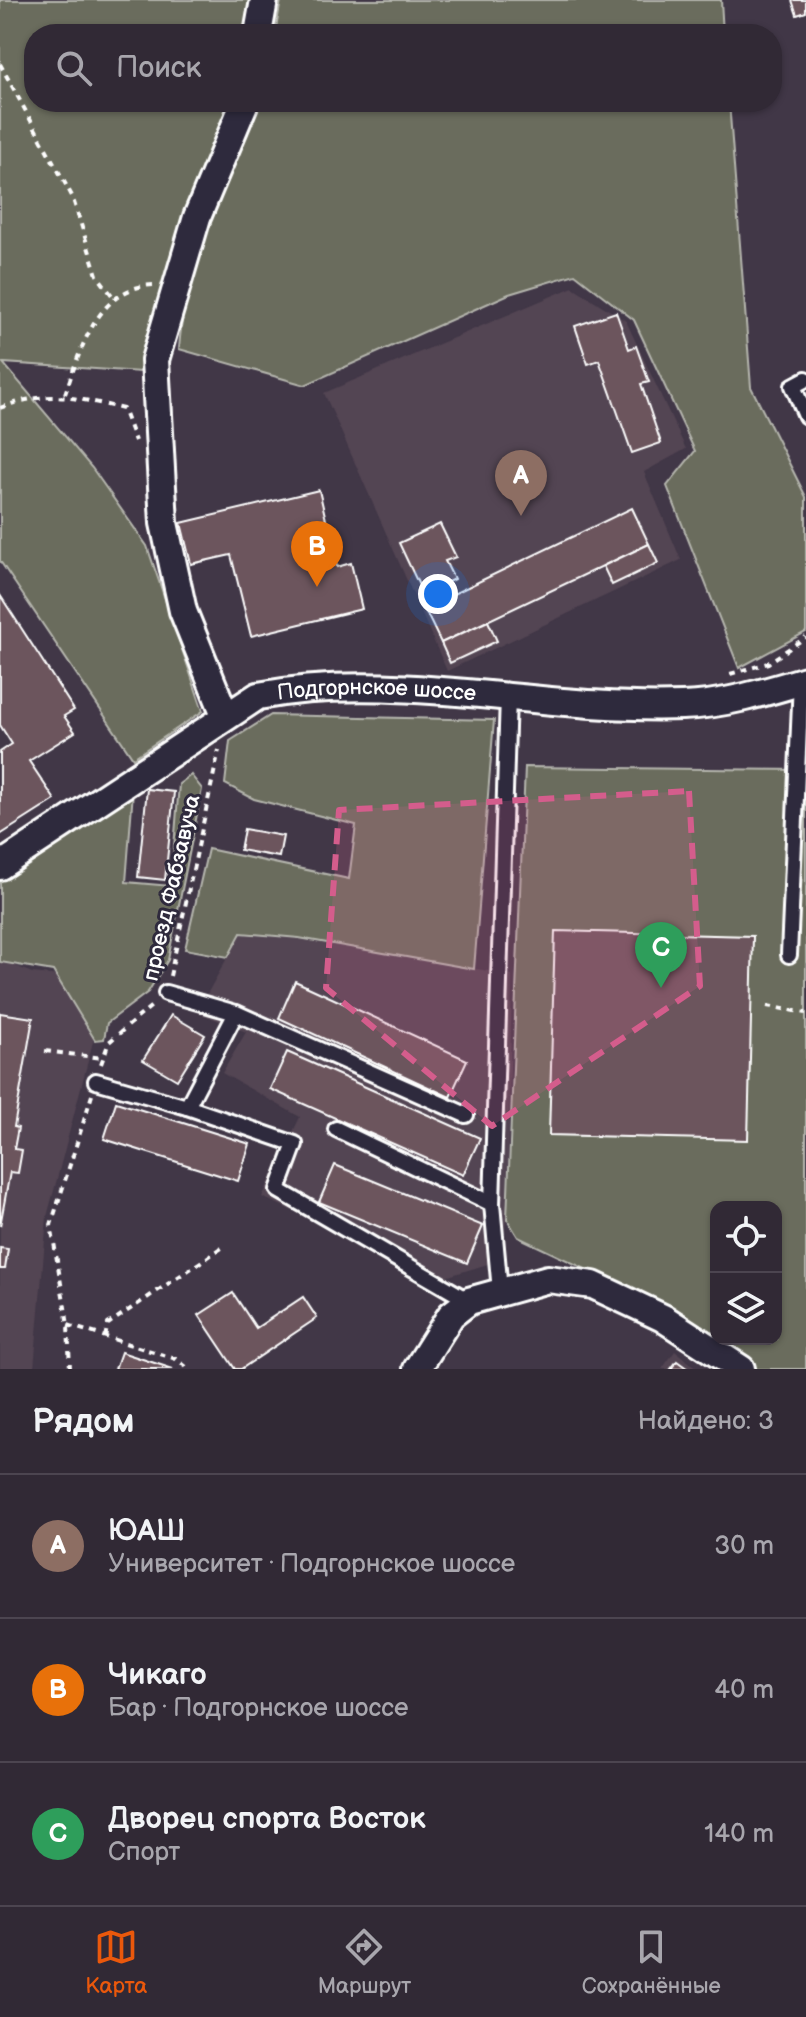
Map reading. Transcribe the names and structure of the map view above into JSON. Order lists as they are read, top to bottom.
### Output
{
  "streets": {
    "street": ["Подгорнское шоссе"],
    "path": ["проезд Фабзавуча"]
  },
  "crossings": [
    ["Подгорнское шоссе", "проезд Фабзавуча"]
  ],
  "page": {
    "search": "Поиск",
    "pins": ["A", "B", "C"],
    "heading": ["Рядом", "Найдено: 3"],
    "list": [
      {
        "mark": "A",
        "name": "ЮАШ",
        "note": "Университет · Подгорнское шоссе",
        "value": "30 m"
      },
      {
        "mark": "B",
        "name": "Чикаго",
        "note": "Бар · Подгорнское шоссе",
        "value": "40 m"
      },
      {
        "mark": "C",
        "name": "Дворец спорта Восток",
        "note": "Спорт",
        "value": "140 m"
      }
    ],
    "nav": ["Карта", "Маршрут", "Сохранённые"]
  }
}
